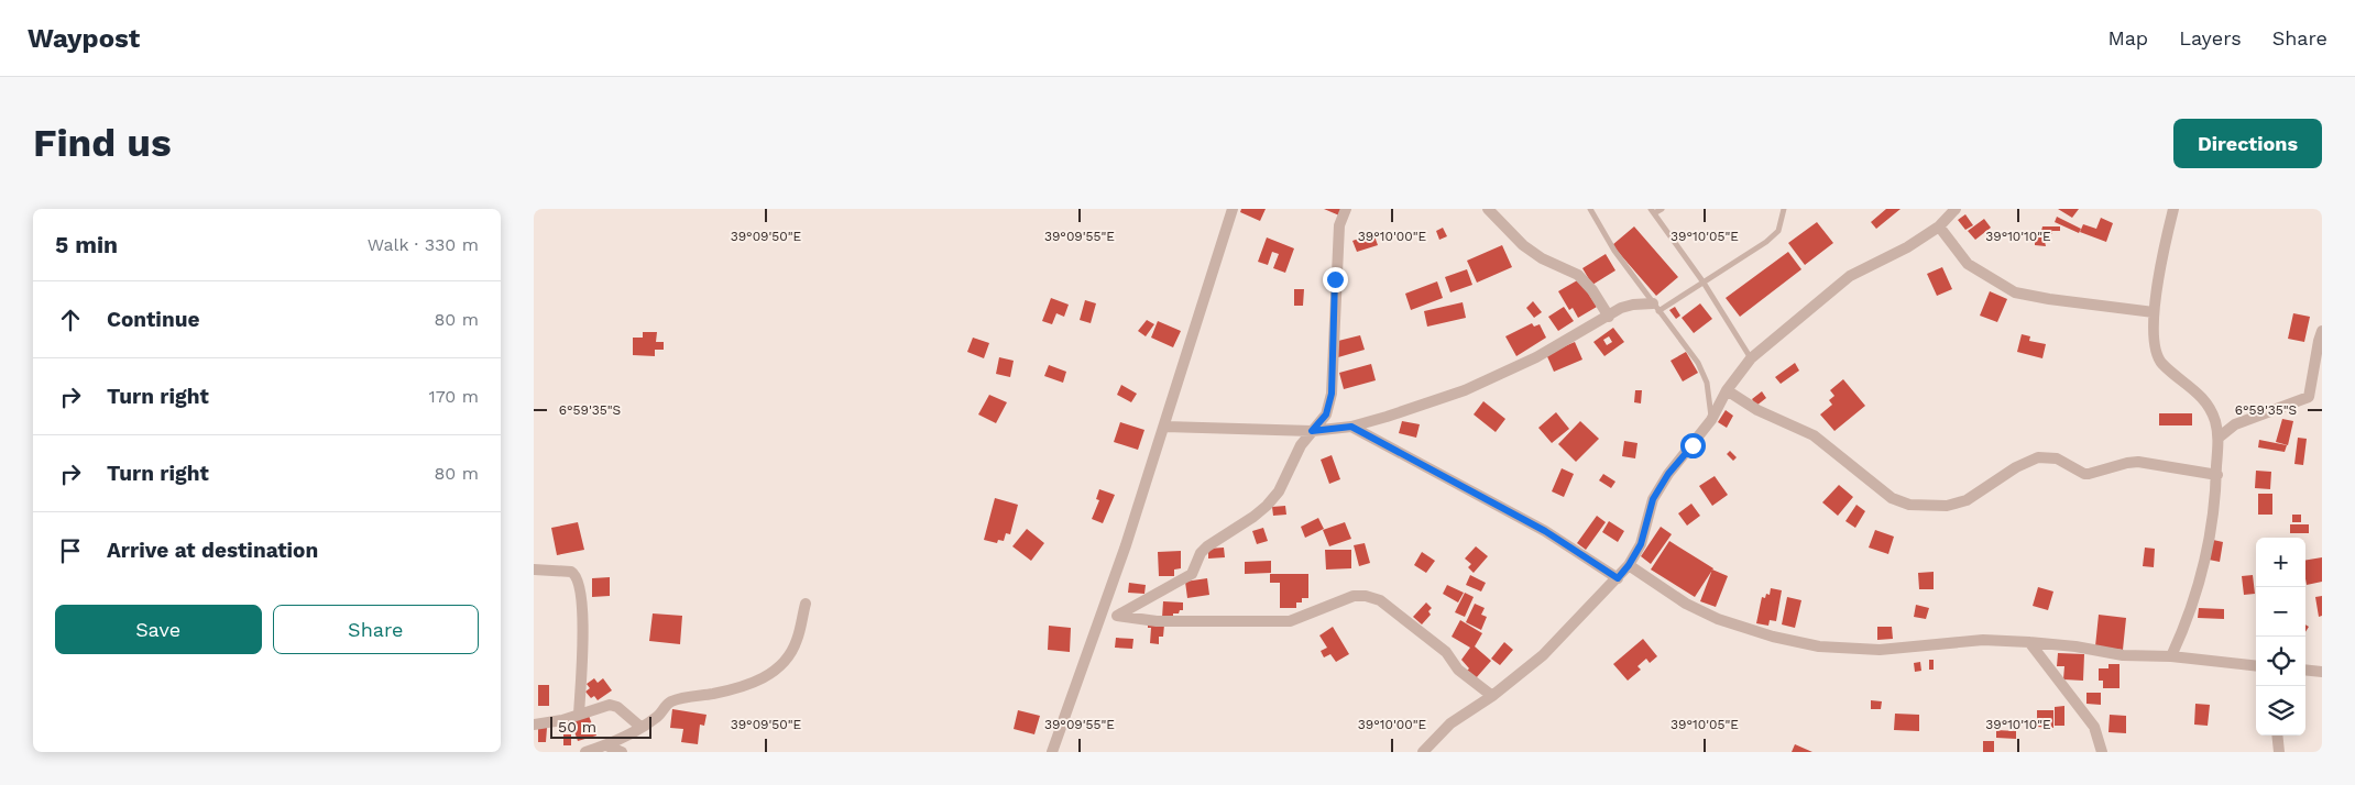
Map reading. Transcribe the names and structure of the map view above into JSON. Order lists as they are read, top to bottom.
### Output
{
  "scale_bar": "50 m",
  "page": {
    "header": "Waypost",
    "nav": ["Map", "Layers", "Share"],
    "buttons": [
      "Directions",
      ["Save", "Share"]
    ],
    "title": "Find us",
    "heading": ["5 min", "Walk · 330 m"],
    "list": [
      ["Continue", "80 m"],
      ["Turn right", "170 m"],
      ["Turn right", "80 m"],
      "Arrive at destination"
    ],
    "map_buttons": ["+", "−"],
    "scale": "50 m"
  },
  "coordinates": [
    "39°09'50\"E",
    "39°09'55\"E",
    "39°10'00\"E",
    "39°10'05\"E",
    "39°10'10\"E",
    "6°59'35\"S"
  ]
}
